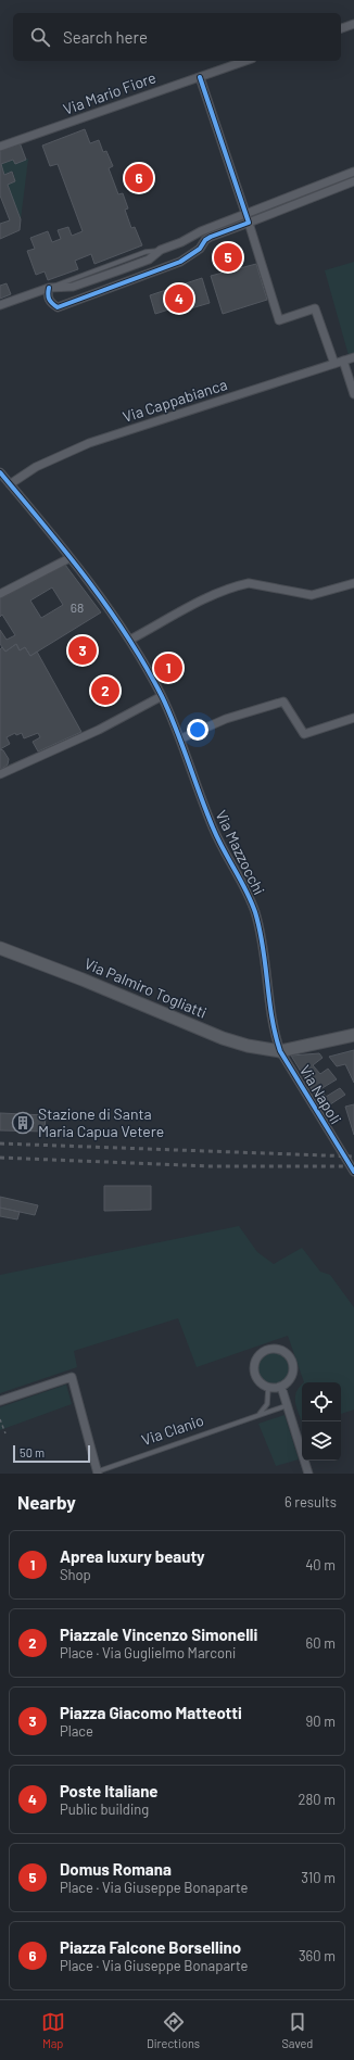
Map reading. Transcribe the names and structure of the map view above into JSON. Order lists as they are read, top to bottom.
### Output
{
  "streets": {
    "street": [
      "Via Mario Fiore",
      "Via Cappabianca",
      "Via Mazzocchi",
      "Via Palmiro Togliatti",
      "Via Napoli"
    ],
    "lane": ["Via Clanio"]
  },
  "crossings": [
    ["Via Cappabianca", "Via Mazzocchi"],
    ["Via Mazzocchi", "Via Palmiro Togliatti"],
    ["Via Mazzocchi", "Via Napoli"],
    ["Via Palmiro Togliatti", "Via Napoli"]
  ],
  "places": {
    "building": ["Stazione di Santa Maria Capua Vetere"]
  },
  "house_numbers": ["68"],
  "scale_bar": "50 m",
  "page": {
    "search": "Search here",
    "pins": [
      "6",
      "5",
      "4",
      "3",
      "1",
      "2"
    ],
    "scale": "50 m",
    "heading": ["Nearby", "6 results"],
    "list": [
      {
        "mark": "1",
        "name": "Aprea luxury beauty",
        "note": "Shop",
        "value": "40 m"
      },
      {
        "mark": "2",
        "name": "Piazzale Vincenzo Simonelli",
        "note": "Place · Via Guglielmo Marconi",
        "value": "60 m"
      },
      {
        "mark": "3",
        "name": "Piazza Giacomo Matteotti",
        "note": "Place",
        "value": "90 m"
      },
      {
        "mark": "4",
        "name": "Poste Italiane",
        "note": "Public building",
        "value": "280 m"
      },
      {
        "mark": "5",
        "name": "Domus Romana",
        "note": "Place · Via Giuseppe Bonaparte",
        "value": "310 m"
      },
      {
        "mark": "6",
        "name": "Piazza Falcone Borsellino",
        "note": "Place · Via Giuseppe Bonaparte",
        "value": "360 m"
      }
    ],
    "nav": ["Map", "Directions", "Saved"]
  }
}
